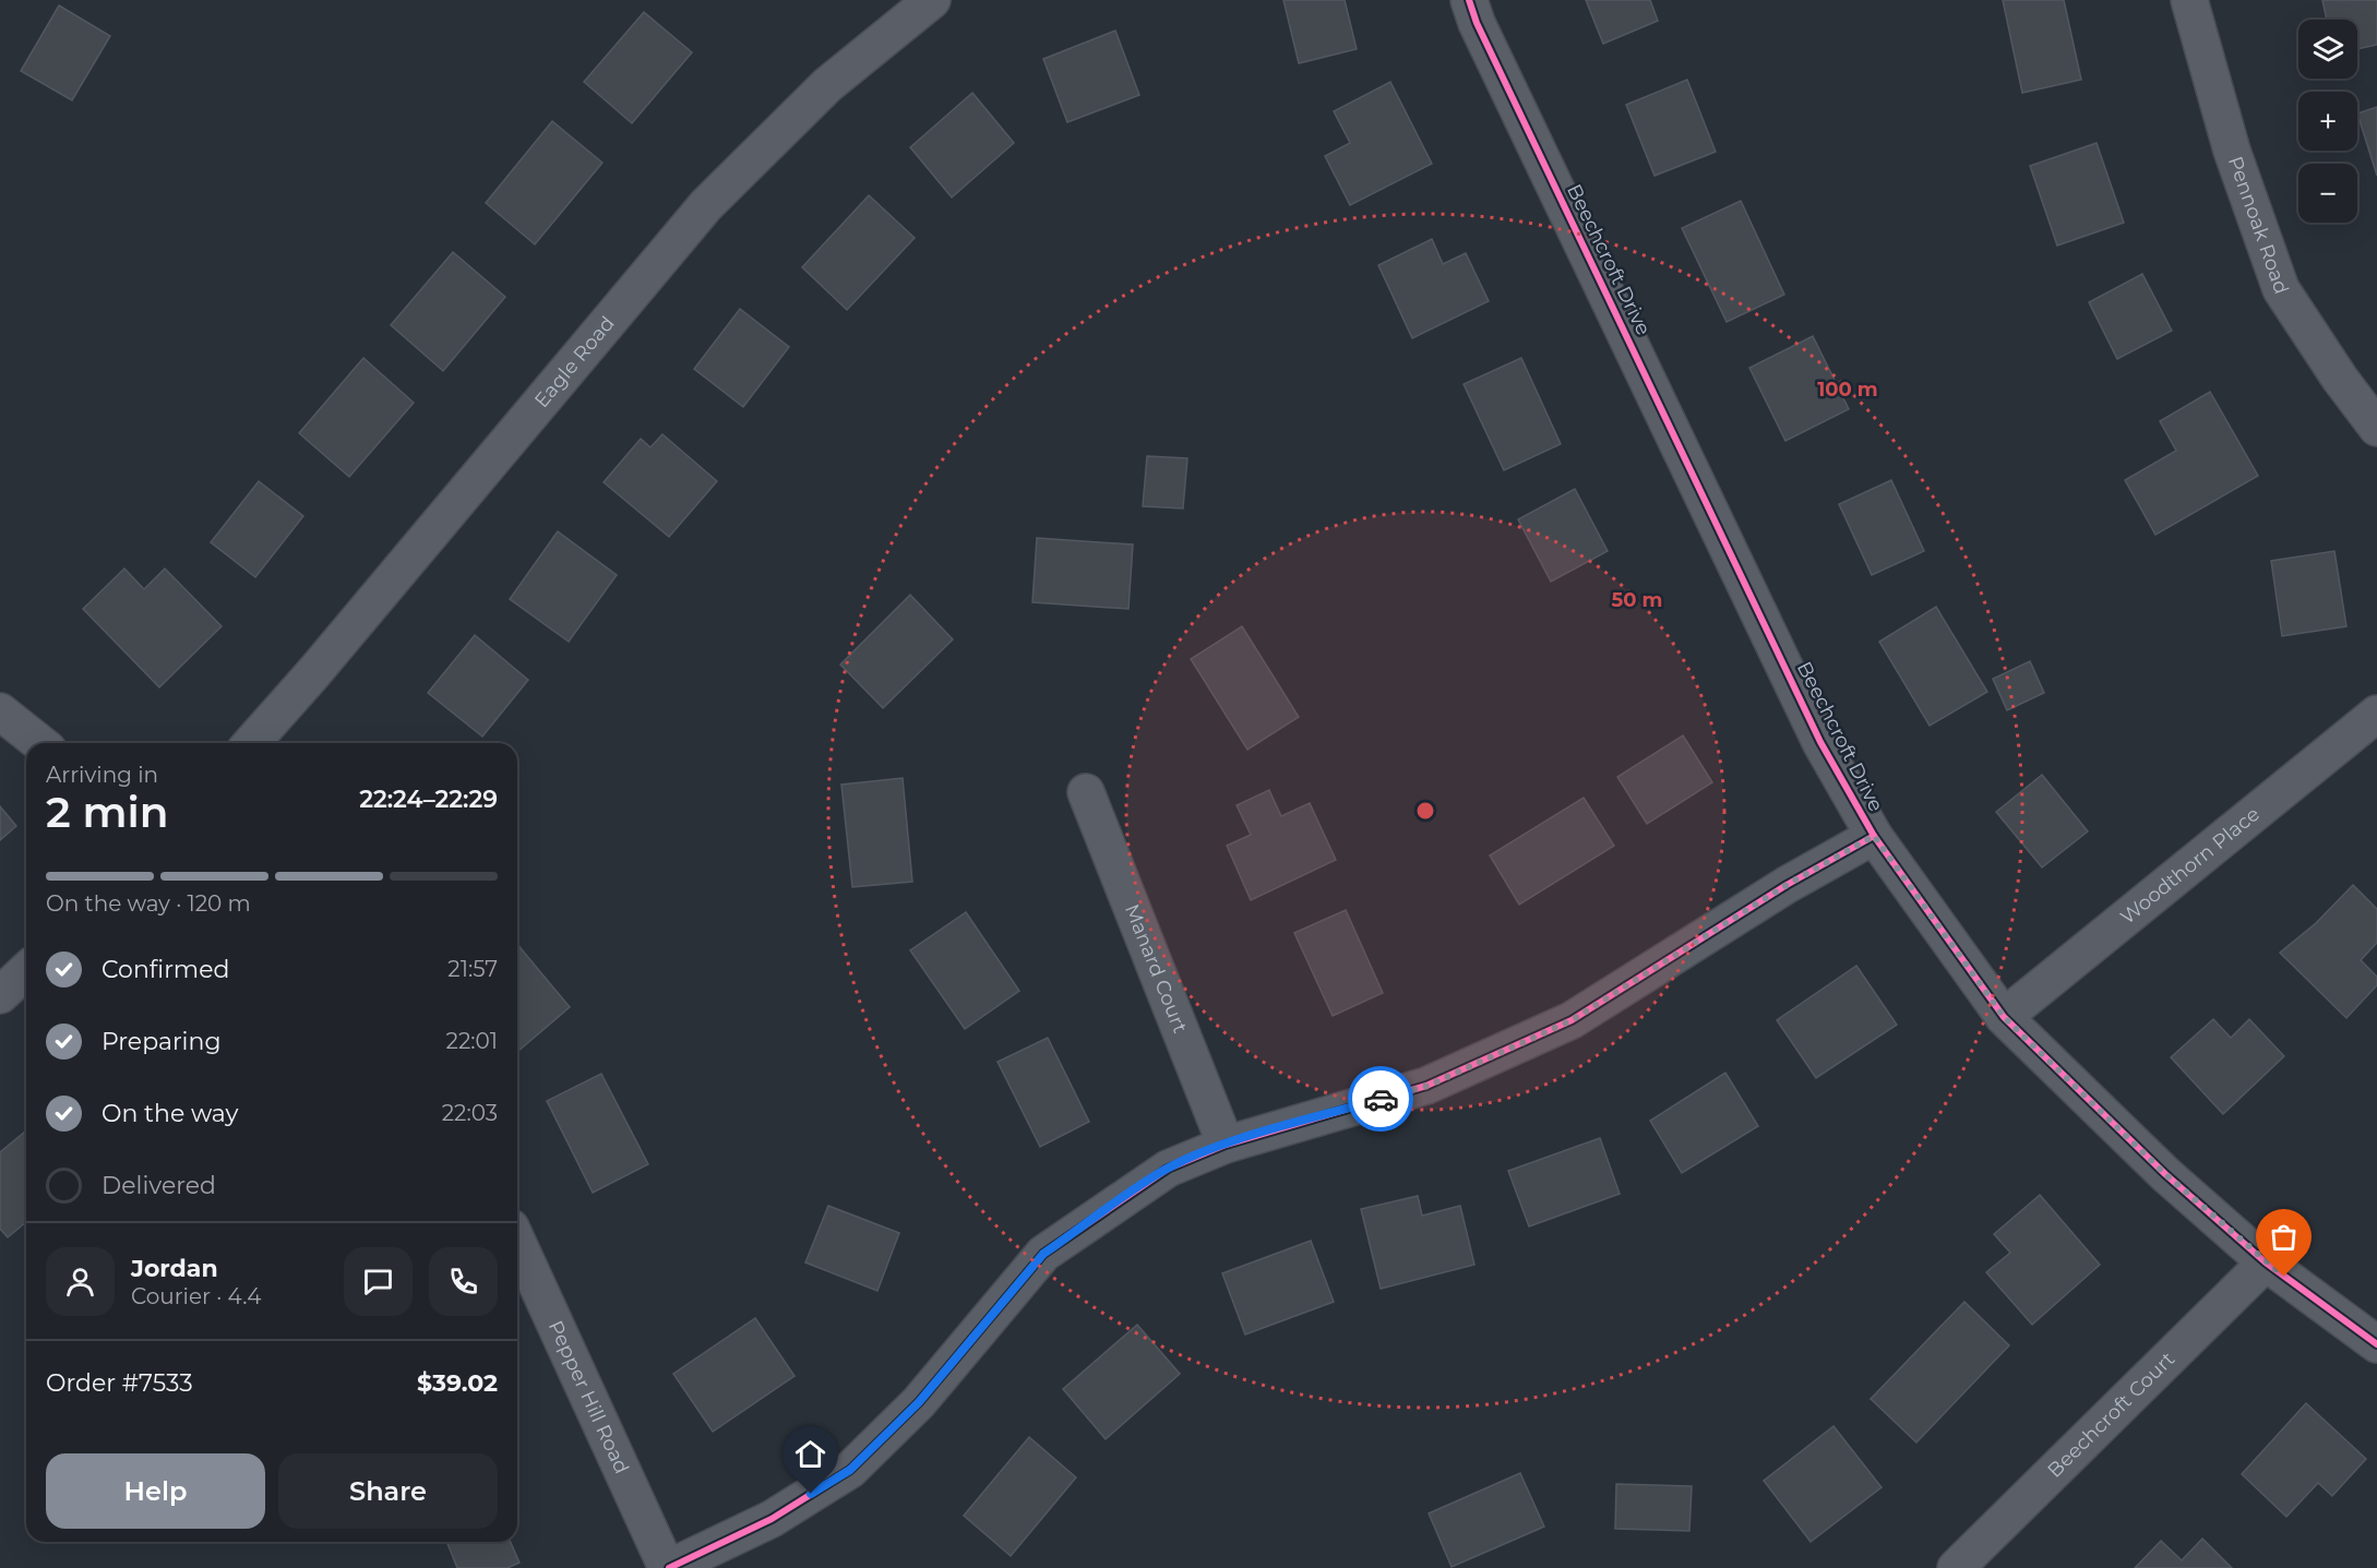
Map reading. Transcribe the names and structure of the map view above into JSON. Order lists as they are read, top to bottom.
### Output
{
  "streets": {
    "street": [
      "Pennoak Road",
      "Beechcroft Drive",
      "Eagle Road",
      "Woodthorn Place",
      "Manard Court",
      "Pepper Hill Road",
      "Beechcroft Court"
    ]
  },
  "crossings": [
    ["Beechcroft Drive", "Woodthorn Place"],
    ["Beechcroft Drive", "Beechcroft Court"]
  ],
  "page": {
    "map_buttons": ["+", "−"],
    "heading": ["2 min", "Arriving in", "22:24–22:29"],
    "panel": [
      "Jordan",
      "Courier · 4.4",
      "Order #7533",
      "$39.02"
    ],
    "bar": "On the way · 120 m",
    "list": [
      ["Confirmed", "21:57"],
      ["Preparing", "22:01"],
      ["On the way", "22:03"],
      "Delivered"
    ],
    "buttons": ["Help", "Share"]
  },
  "rings": ["100 m", "50 m"]
}
